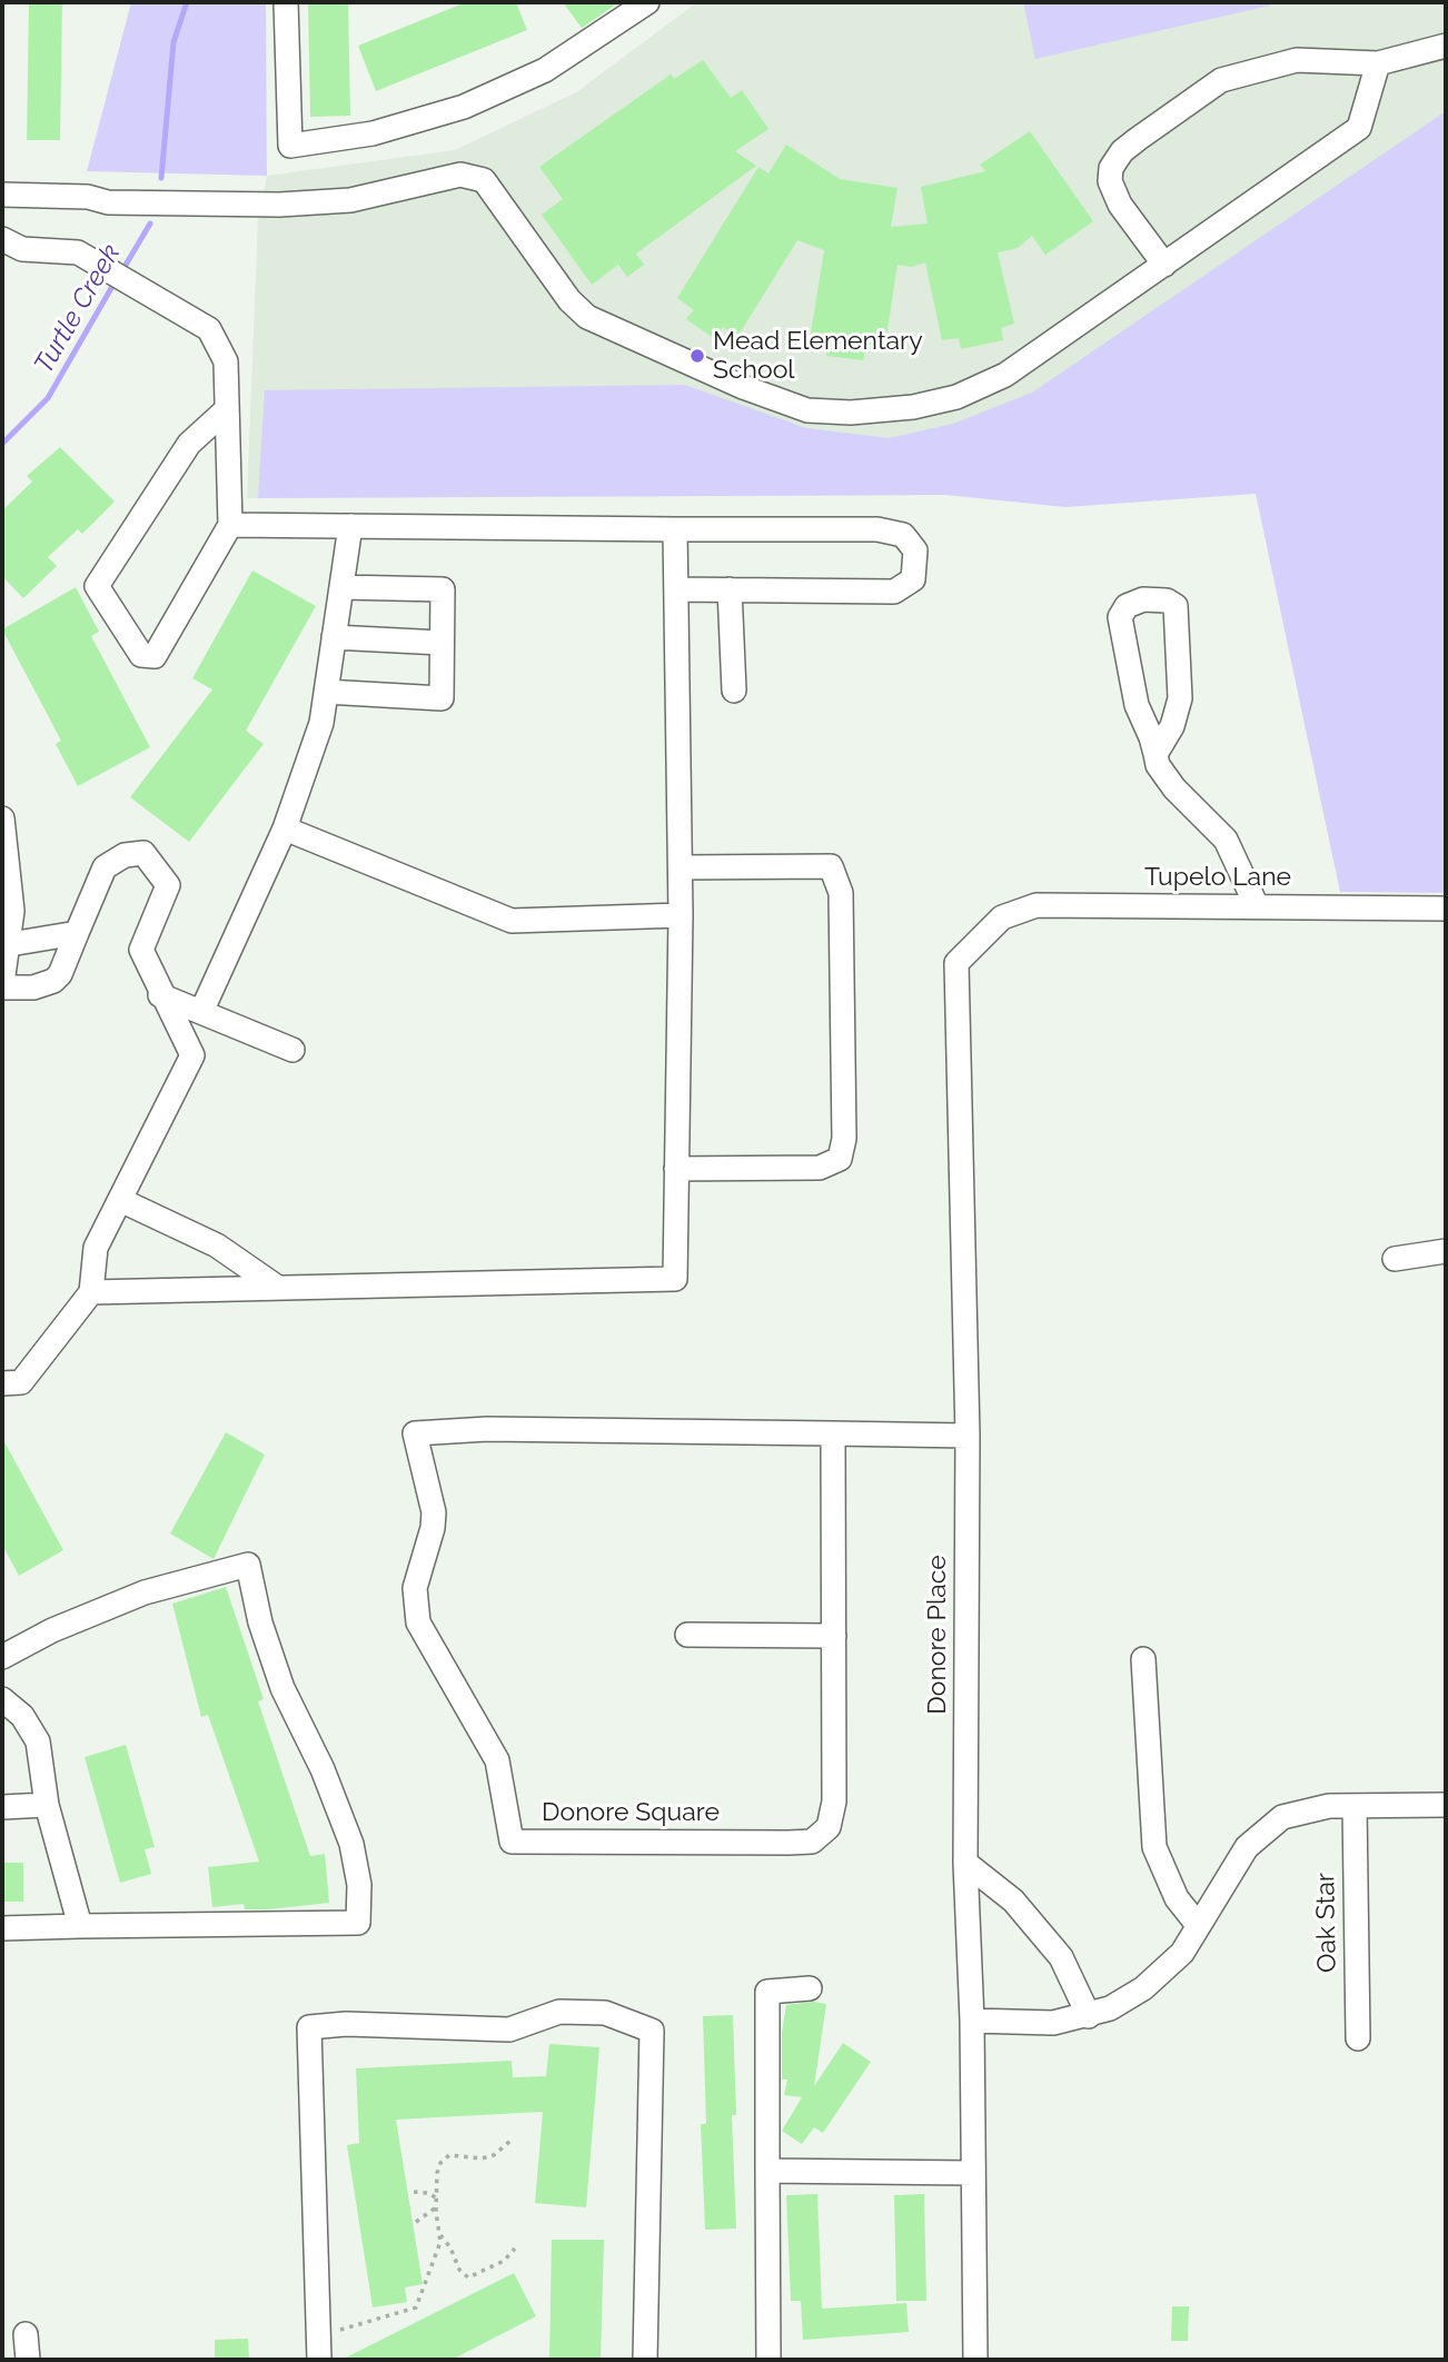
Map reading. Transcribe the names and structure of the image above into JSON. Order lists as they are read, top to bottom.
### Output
{
  "streets": {
    "street": [
      "Tupelo Lane",
      "Donore Place",
      "Donore Square",
      "Oak Star"
    ]
  },
  "crossings": [
    ["Tupelo Lane", "Donore Place"],
    ["Donore Place", "Donore Square"]
  ],
  "water": ["Turtle Creek"],
  "places": ["Mead Elementary School"]
}
